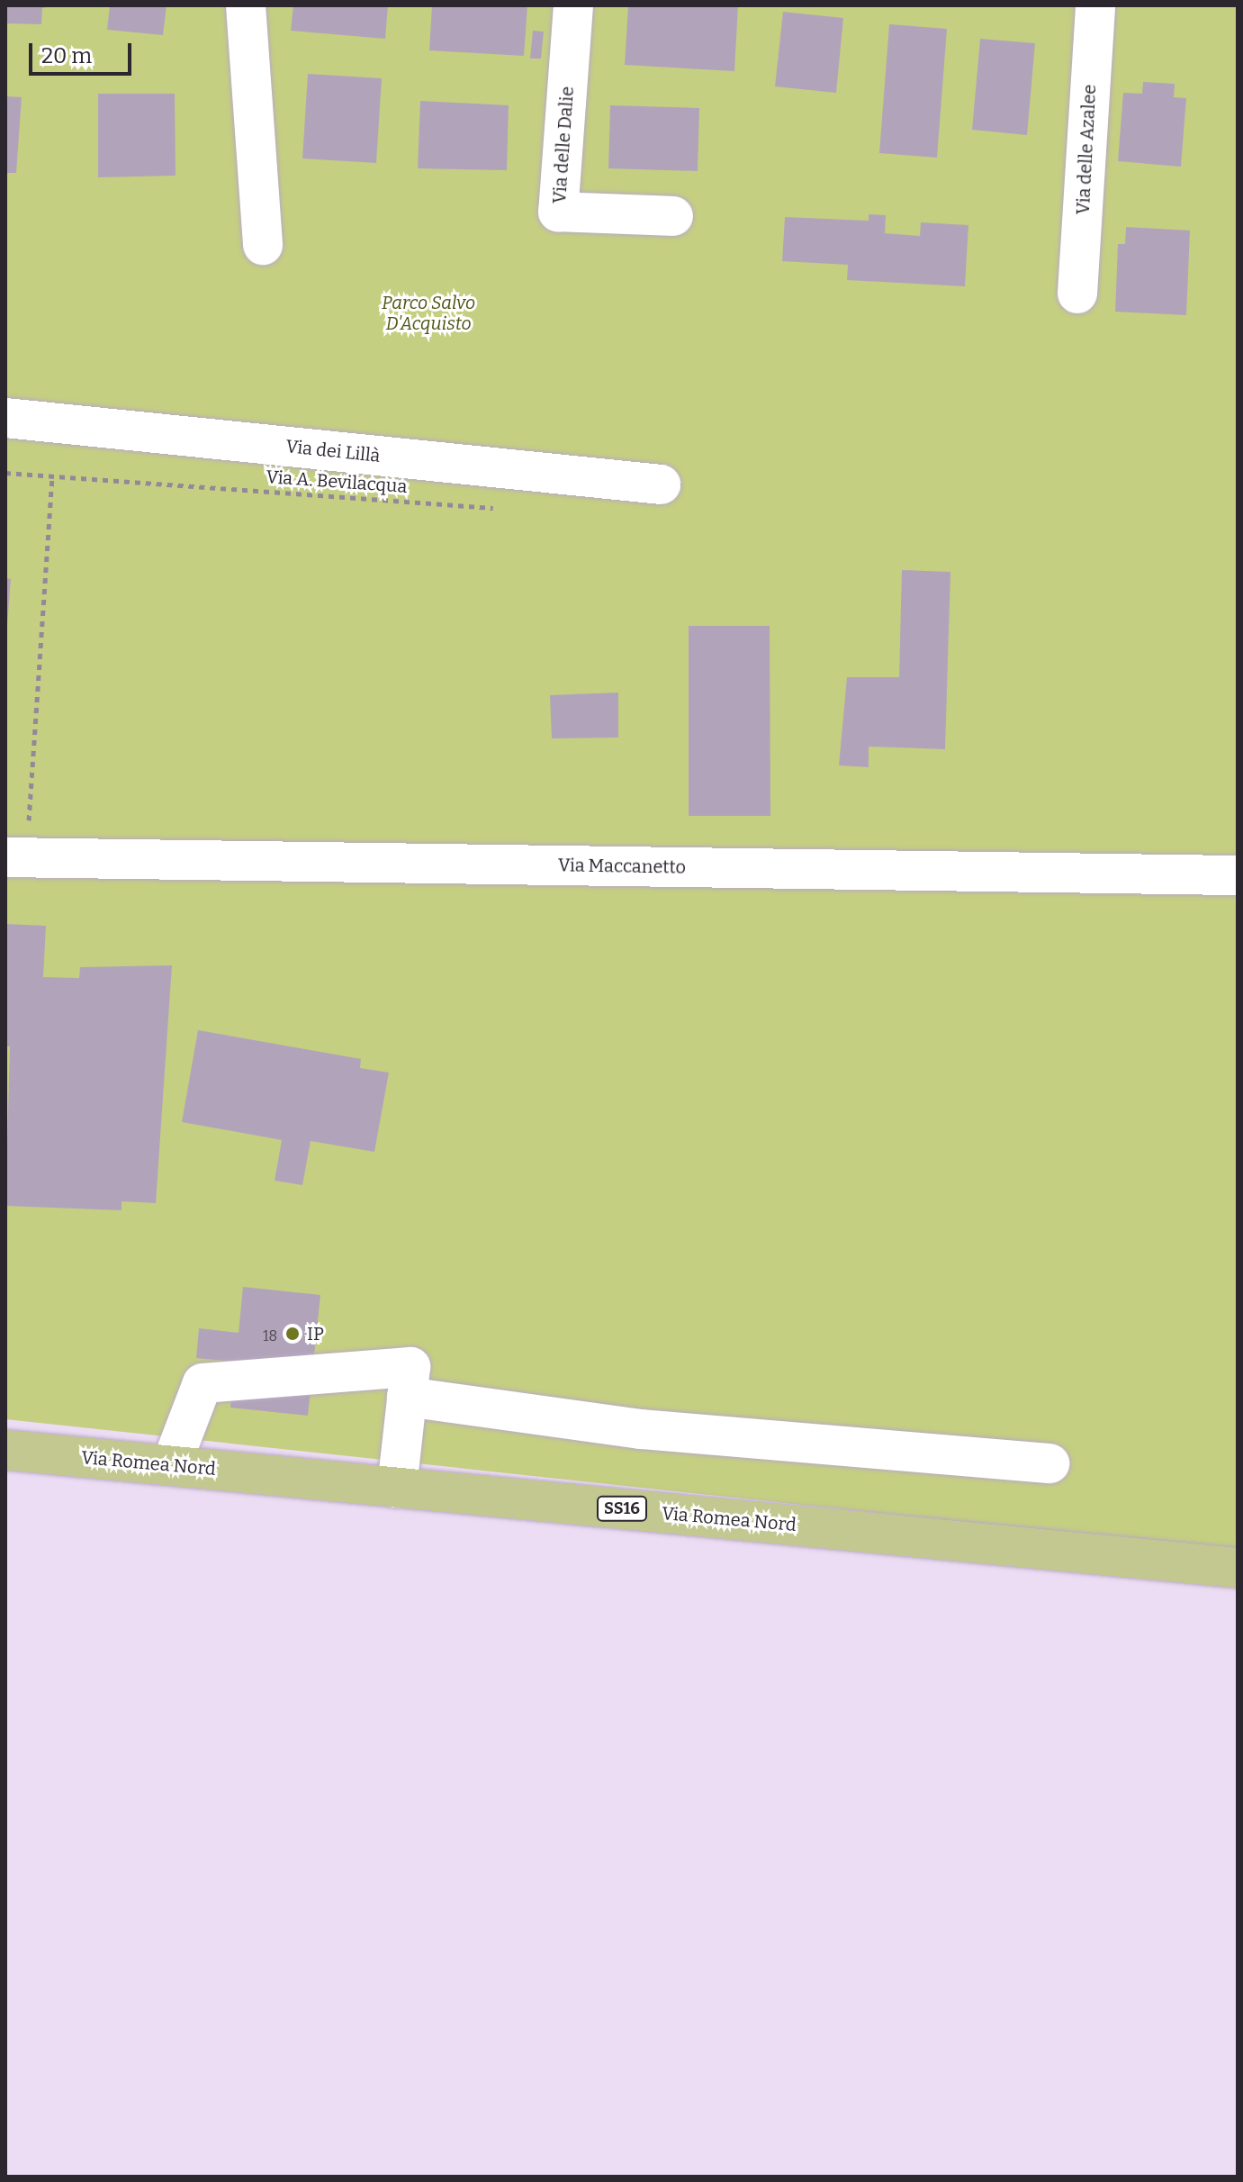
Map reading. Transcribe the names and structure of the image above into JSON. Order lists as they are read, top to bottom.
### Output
{
  "streets": {
    "main road": ["Via Romea Nord", "SS16"],
    "street": [
      "Via delle Dalie",
      "Via delle Azalee",
      "Via dei Lillà",
      "Via Maccanetto"
    ],
    "path": ["Via A. Bevilacqua"]
  },
  "parks": ["Parco Salvo D'Acquisto"],
  "places": ["IP"],
  "house_numbers": ["18"],
  "scale_bar": "20 m"
}
